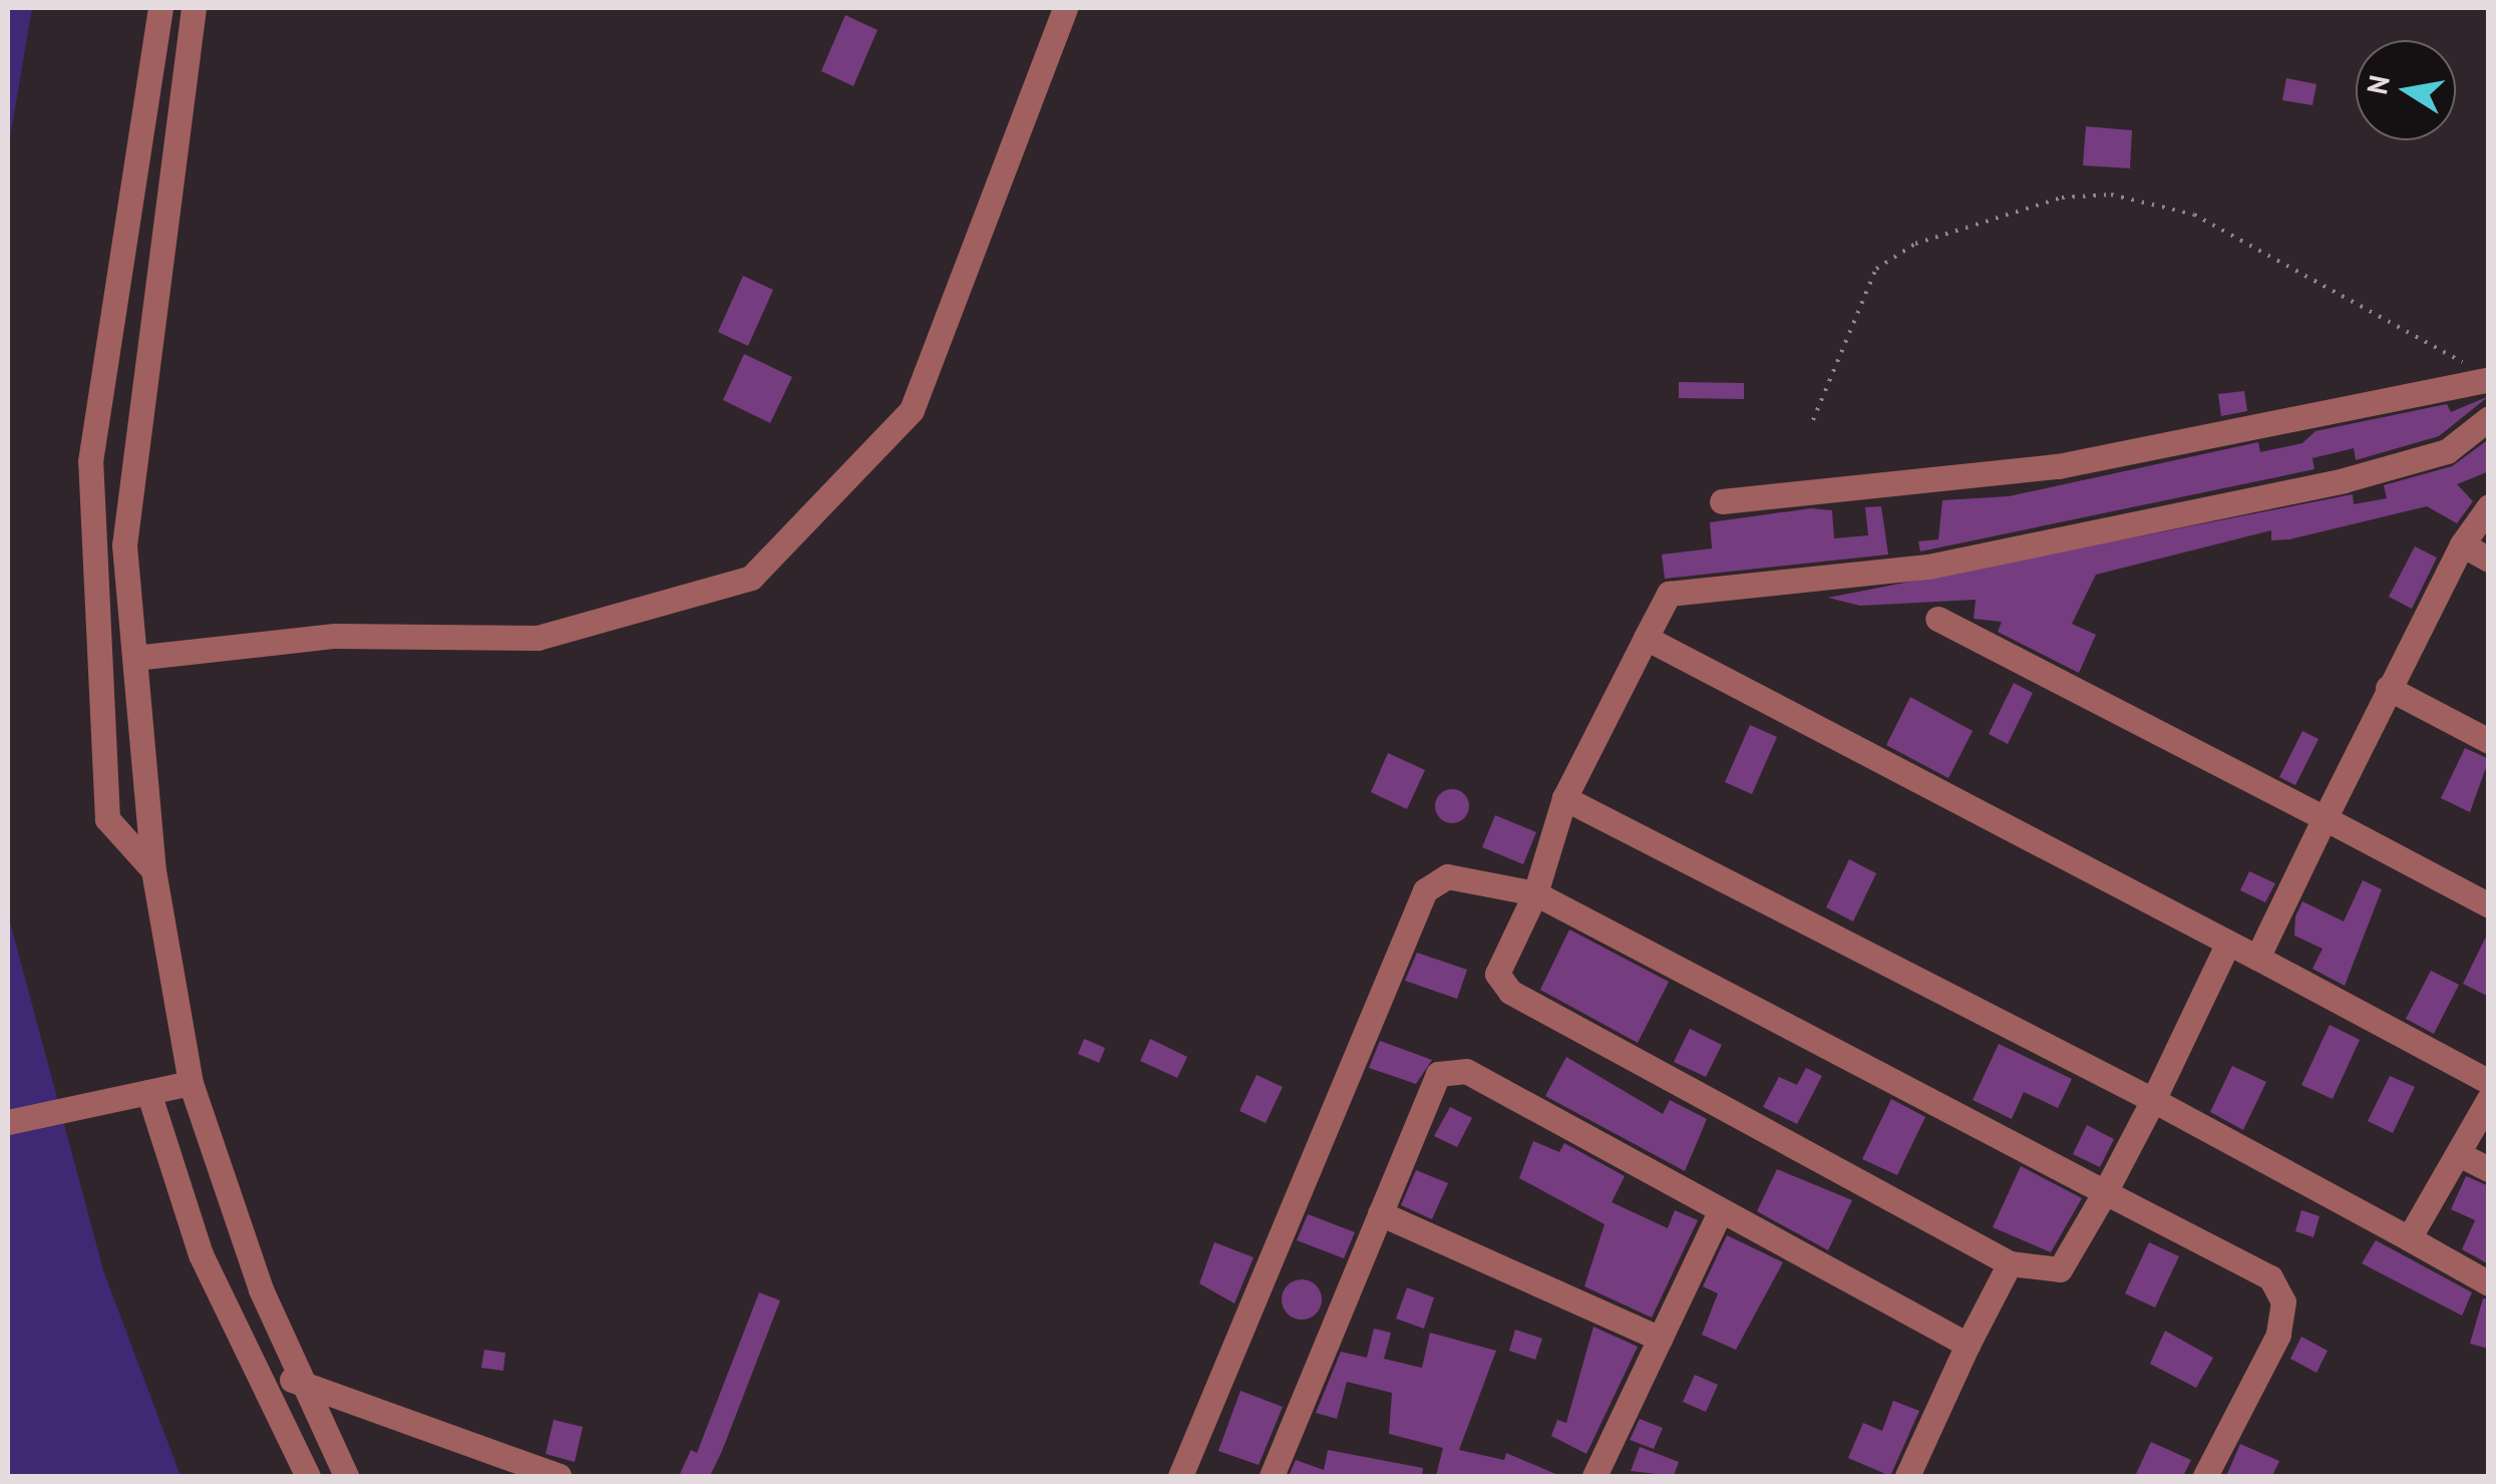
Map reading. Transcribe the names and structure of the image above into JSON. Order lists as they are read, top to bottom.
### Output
{
  "north": "left"
}
